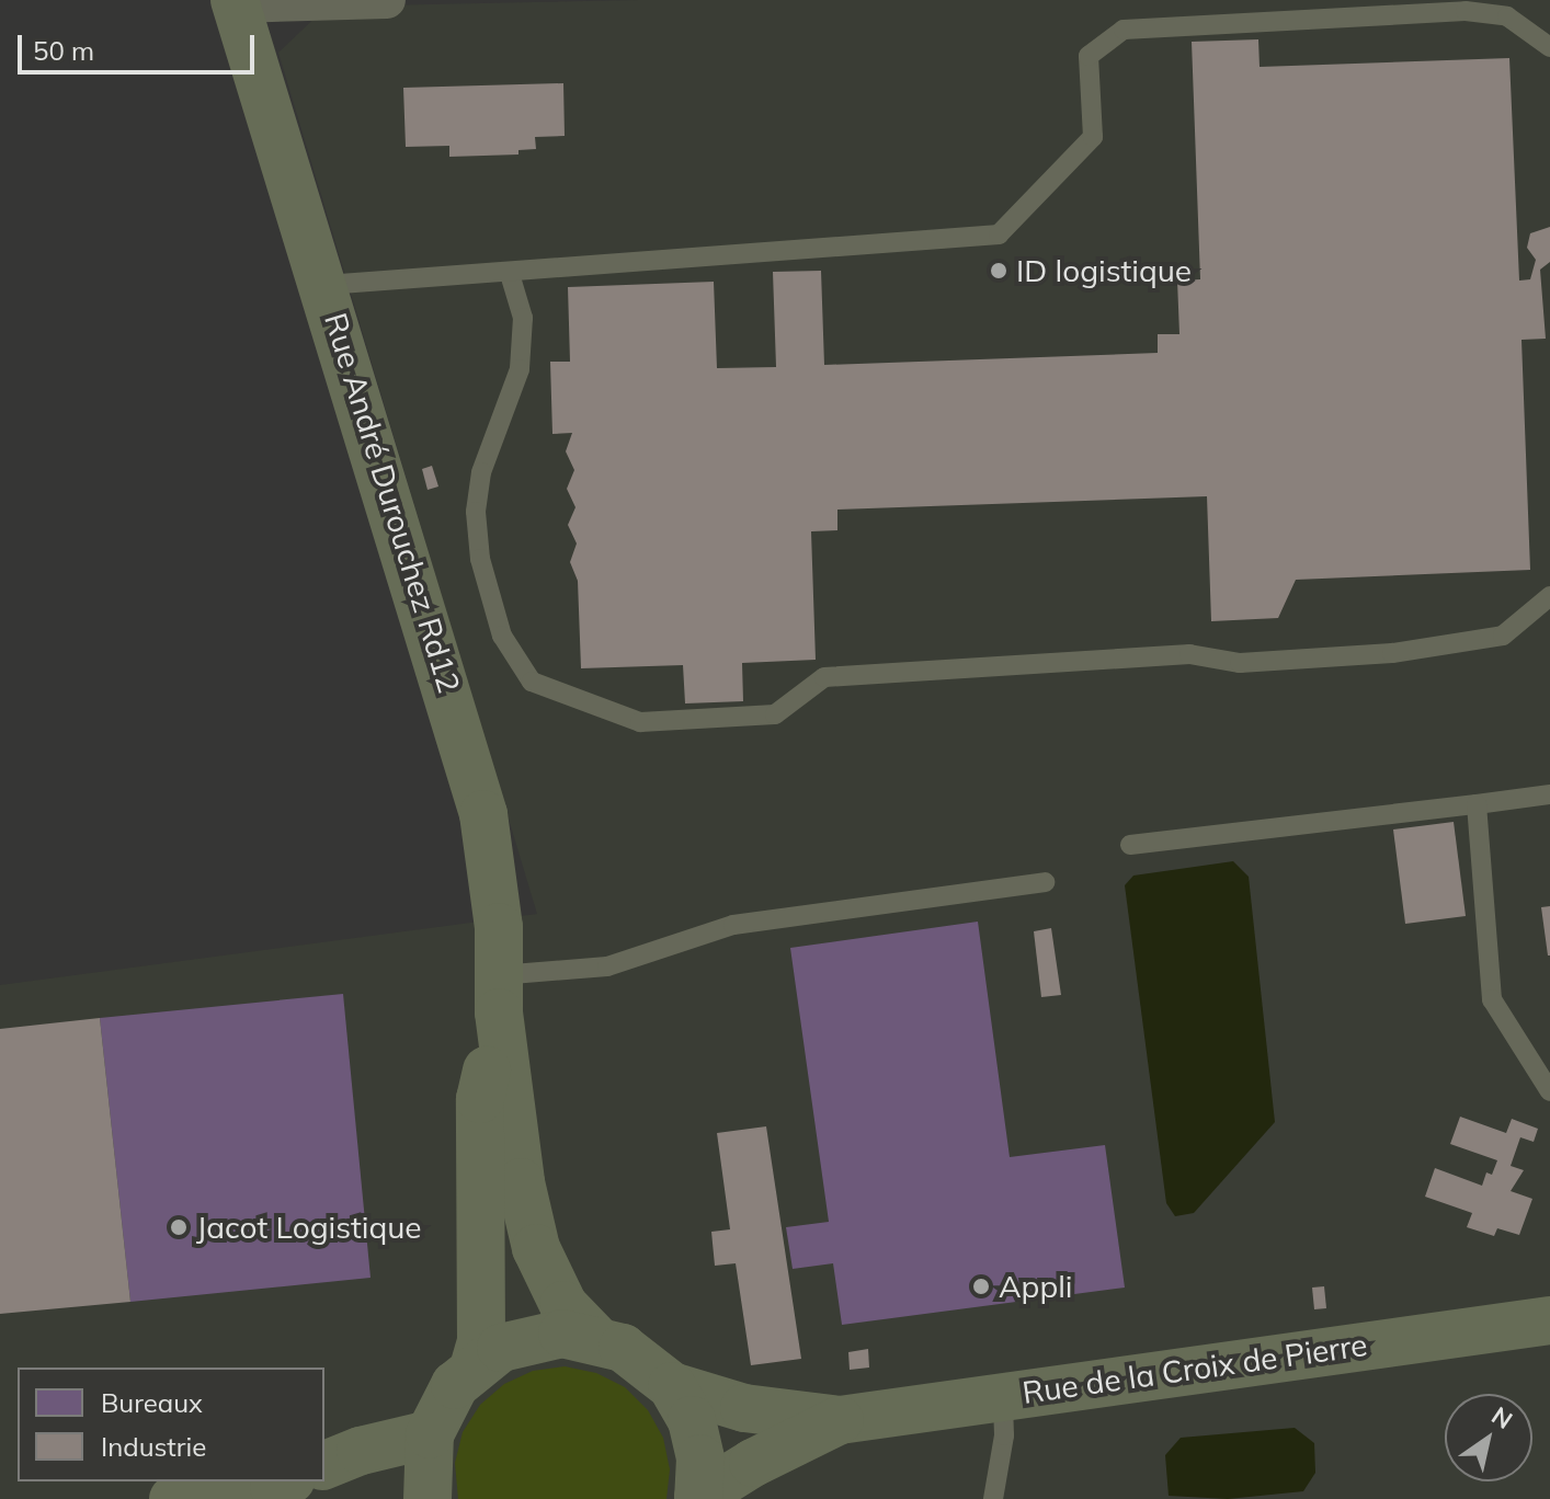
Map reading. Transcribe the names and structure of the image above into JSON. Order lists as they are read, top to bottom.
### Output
{
  "streets": {
    "main road": ["Rue André Durouchez Rd12", "Rue de la Croix de Pierre"]
  },
  "places": ["ID logistique", "Jacot Logistique", "Appli"],
  "legend": ["Bureaux", "Industrie"],
  "scale_bar": "50 m",
  "north": "top right"
}
